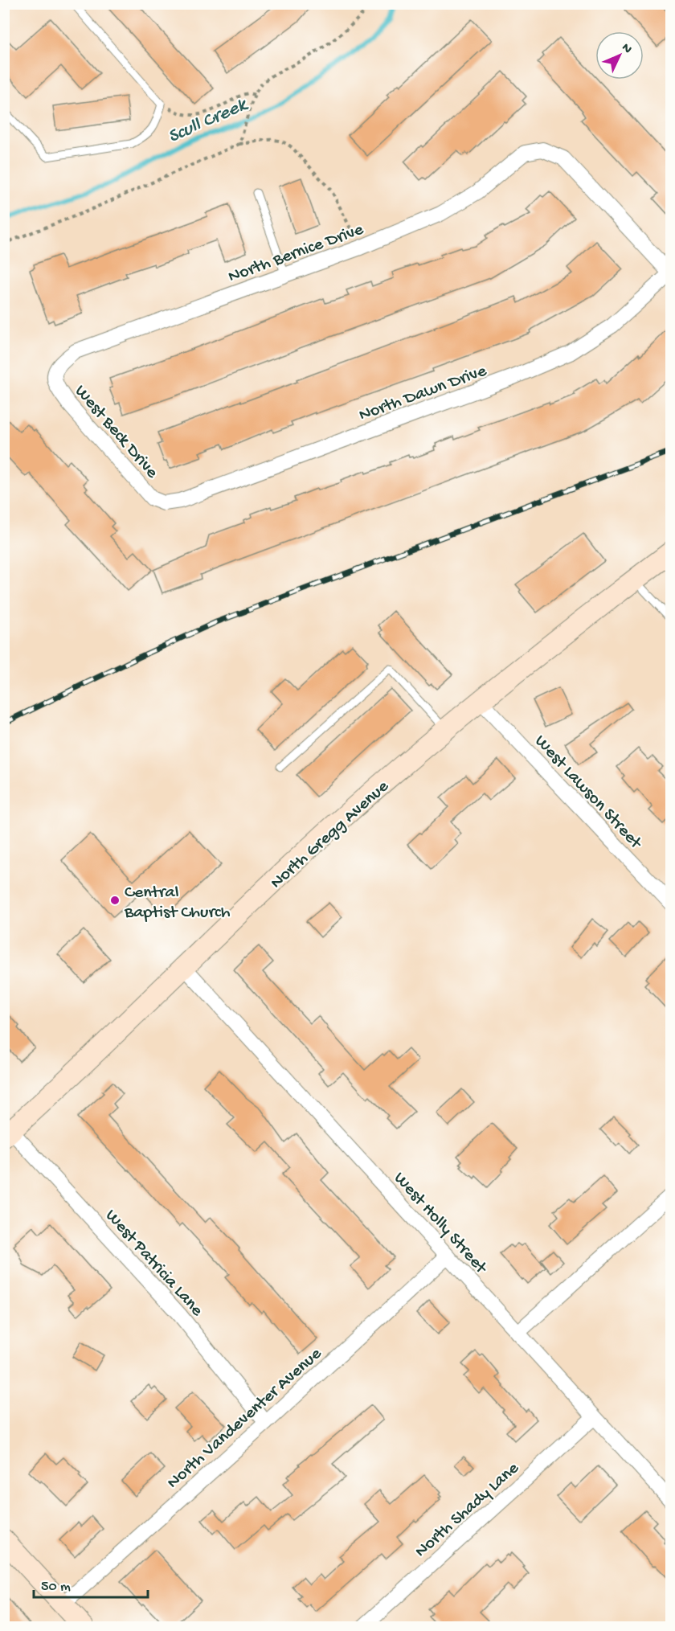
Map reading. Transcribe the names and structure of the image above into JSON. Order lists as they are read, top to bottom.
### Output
{
  "streets": {
    "main road": ["North Gregg Avenue"],
    "street": [
      "North Bernice Drive",
      "North Dawn Drive",
      "West Beck Drive",
      "West Lawson Street",
      "West Holly Street",
      "West Patricia Lane",
      "North Vandeventer Avenue",
      "North Shady Lane"
    ]
  },
  "crossings": [
    ["North Bernice Drive", "North Dawn Drive"],
    ["North Bernice Drive", "West Beck Drive"],
    ["North Dawn Drive", "West Beck Drive"],
    ["West Lawson Street", "North Gregg Avenue"],
    ["North Gregg Avenue", "West Holly Street"],
    ["North Gregg Avenue", "West Patricia Lane"],
    ["West Holly Street", "North Vandeventer Avenue"],
    ["West Holly Street", "North Shady Lane"],
    ["West Patricia Lane", "North Vandeventer Avenue"]
  ],
  "water": ["Scull Creek"],
  "places": ["Central Baptist Church"],
  "scale_bar": "50 m",
  "north": "top right"
}
